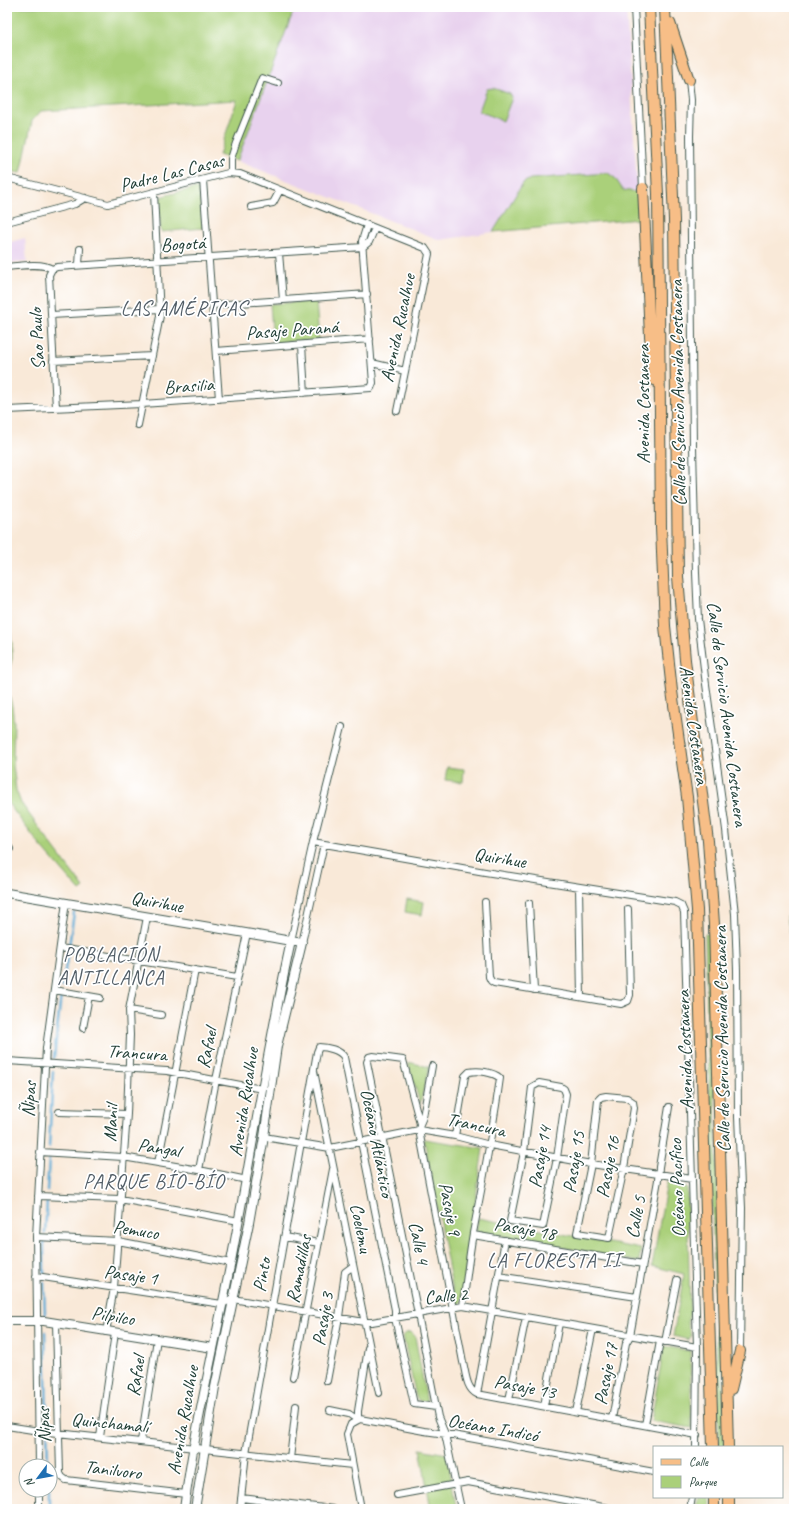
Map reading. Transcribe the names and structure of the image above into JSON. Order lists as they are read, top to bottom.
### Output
{
  "streets": {
    "main road": ["Avenida Costanera"],
    "street": [
      "Padre Las Casas",
      "Bogotá",
      "Avenida Rucalhue",
      "Pasaje Paraná",
      "Sao Paulo",
      "Brasilia",
      "Calle de Servicio Avenida Costanera",
      "Quirihue",
      "Rafael",
      "Trancura",
      "Ñipas",
      "Manil",
      "Océano Atlántico",
      "Pangal",
      "Pasaje 14",
      "Pasaje 15",
      "Pasaje 16",
      "Océano Pacífico",
      "Pasaje 9",
      "Calle 5",
      "Coelemu",
      "Pasaje 18",
      "Pemuco",
      "Calle 4",
      "Ramadillas",
      "Pasaje 1",
      "Pinto",
      "Calle 2",
      "Pilpilco",
      "Pasaje 3",
      "Pasaje 17",
      "Pasaje 13",
      "Quinchamalí",
      "Océano Indicó",
      "Tanilvoro"
    ]
  },
  "crossings": [
    ["Padre Las Casas", "Avenida Rucalhue"],
    ["Bogotá", "Sao Paulo"],
    ["Avenida Rucalhue", "Quirihue"],
    ["Avenida Rucalhue", "Trancura"],
    ["Avenida Rucalhue", "Pangal"],
    ["Avenida Rucalhue", "Pemuco"],
    ["Avenida Rucalhue", "Pasaje 1"],
    ["Avenida Rucalhue", "Calle 2"],
    ["Avenida Rucalhue", "Pilpilco"],
    ["Avenida Rucalhue", "Quinchamalí"],
    ["Avenida Rucalhue", "Tanilvoro"],
    ["Sao Paulo", "Brasilia"],
    ["Quirihue", "Rafael"],
    ["Quirihue", "Ñipas"],
    ["Quirihue", "Manil"],
    ["Quirihue", "Océano Pacífico"],
    ["Rafael", "Trancura"],
    ["Rafael", "Pangal"],
    ["Rafael", "Pilpilco"],
    ["Rafael", "Quinchamalí"],
    ["Trancura", "Ñipas"],
    ["Trancura", "Manil"],
    ["Trancura", "Océano Atlántico"],
    ["Trancura", "Pasaje 14"],
    ["Trancura", "Pasaje 15"],
    ["Trancura", "Pasaje 16"],
    ["Trancura", "Océano Pacífico"],
    ["Trancura", "Pasaje 9"],
    ["Trancura", "Calle 5"],
    ["Trancura", "Coelemu"],
    ["Trancura", "Calle 4"],
    ["Trancura", "Pinto"],
    ["Ñipas", "Pangal"],
    ["Ñipas", "Pemuco"],
    ["Ñipas", "Pasaje 1"],
    ["Ñipas", "Pilpilco"],
    ["Ñipas", "Quinchamalí"],
    ["Ñipas", "Tanilvoro"],
    ["Manil", "Pangal"],
    ["Manil", "Pemuco"],
    ["Manil", "Pasaje 1"],
    ["Manil", "Pilpilco"],
    ["Manil", "Quinchamalí"],
    ["Océano Atlántico", "Calle 4"],
    ["Océano Atlántico", "Pinto"],
    ["Océano Atlántico", "Calle 2"],
    ["Pasaje 15", "Pasaje 16"],
    ["Océano Pacífico", "Calle 2"],
    ["Océano Pacífico", "Pasaje 13"],
    ["Pasaje 9", "Calle 4"],
    ["Pasaje 9", "Calle 2"],
    ["Pasaje 9", "Pasaje 13"],
    ["Calle 5", "Pasaje 18"],
    ["Calle 5", "Calle 2"],
    ["Calle 5", "Pasaje 17"],
    ["Coelemu", "Ramadillas"],
    ["Coelemu", "Pinto"],
    ["Coelemu", "Calle 2"],
    ["Coelemu", "Pasaje 3"],
    ["Pasaje 18", "Pasaje 13"],
    ["Calle 4", "Calle 2"],
    ["Calle 4", "Océano Indicó"],
    ["Ramadillas", "Calle 2"],
    ["Pinto", "Calle 2"],
    ["Pinto", "Quinchamalí"],
    ["Calle 2", "Pasaje 3"],
    ["Calle 2", "Pasaje 17"],
    ["Calle 2", "Pasaje 13"],
    ["Pasaje 17", "Pasaje 13"]
  ],
  "districts": [
    "LAS AMÉRICAS",
    "POBLACIÓN ANTILLANCA",
    "PARQUE BÍO-BÍO",
    "LA FLORESTA II"
  ],
  "legend": ["Calle", "Parque"],
  "north": "bottom left"
}
